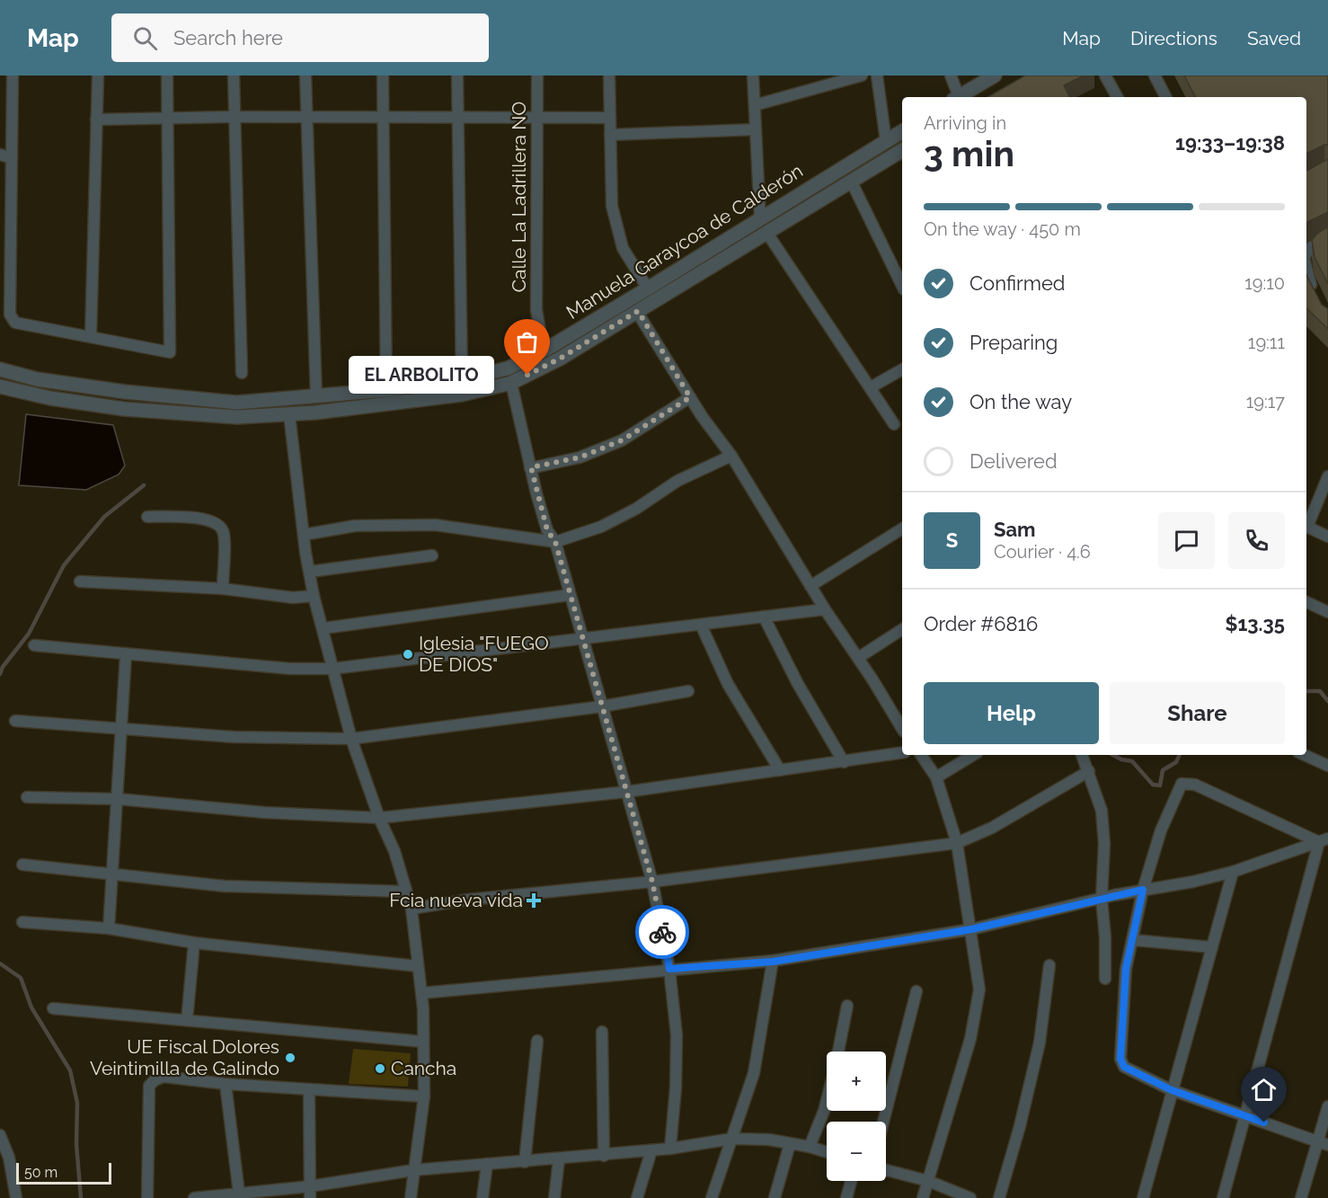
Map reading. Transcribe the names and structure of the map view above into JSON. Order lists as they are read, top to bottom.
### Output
{
  "streets": {
    "street": ["Calle La Ladrillera NO", "Manuela Garaycoa de Calderón"]
  },
  "crossings": [
    ["Calle La Ladrillera NO", "Manuela Garaycoa de Calderón"]
  ],
  "places": {
    "other": [
      "EL ARBOLITO",
      "Iglesia \"FUEGO DE DIOS\"",
      "UE Fiscal Dolores Veintimilla de Galindo",
      "Cancha"
    ],
    "health": ["Fcia nueva vida"]
  },
  "scale_bar": "50 m",
  "page": {
    "header": "Map",
    "search": "Search here",
    "nav": ["Map", "Directions", "Saved"],
    "heading": ["3 min", "Arriving in", "19:33–19:38"],
    "panel": [
      "Sam",
      "Courier · 4.6",
      "Order #6816",
      "$13.35"
    ],
    "bar": "On the way · 450 m",
    "list": [
      ["Confirmed", "19:10"],
      ["Preparing", "19:11"],
      ["On the way", "19:17"],
      "Delivered"
    ],
    "bubble": "EL ARBOLITO",
    "round": "S",
    "buttons": ["Help", "Share"],
    "map_buttons": ["+", "−"],
    "scale": "50 m"
  }
}
